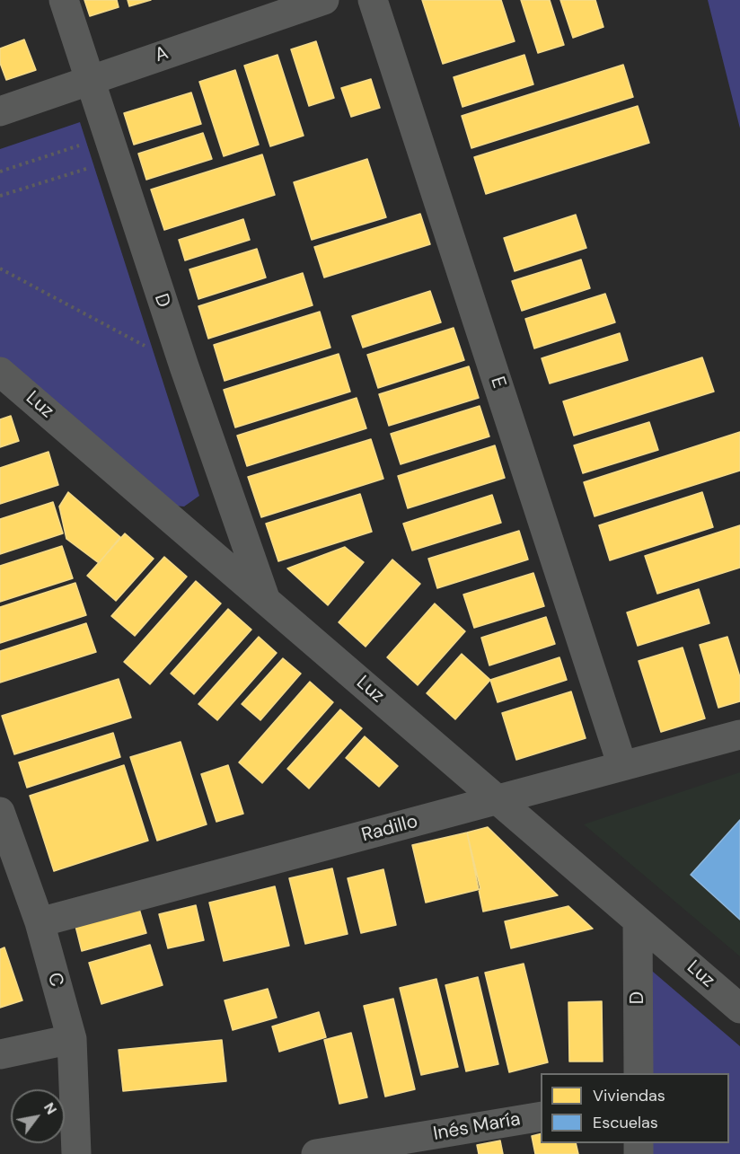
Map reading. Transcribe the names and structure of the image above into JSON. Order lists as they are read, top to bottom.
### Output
{
  "streets": {
    "street": [
      "A",
      "D",
      "E",
      "Luz",
      "Radillo",
      "C",
      "Inés María"
    ]
  },
  "crossings": [
    ["A", "D"],
    ["D", "Luz"],
    ["E", "Radillo"],
    ["Luz", "Radillo"],
    ["Radillo", "C"]
  ],
  "legend": ["Viviendas", "Escuelas"],
  "north": "top right"
}
